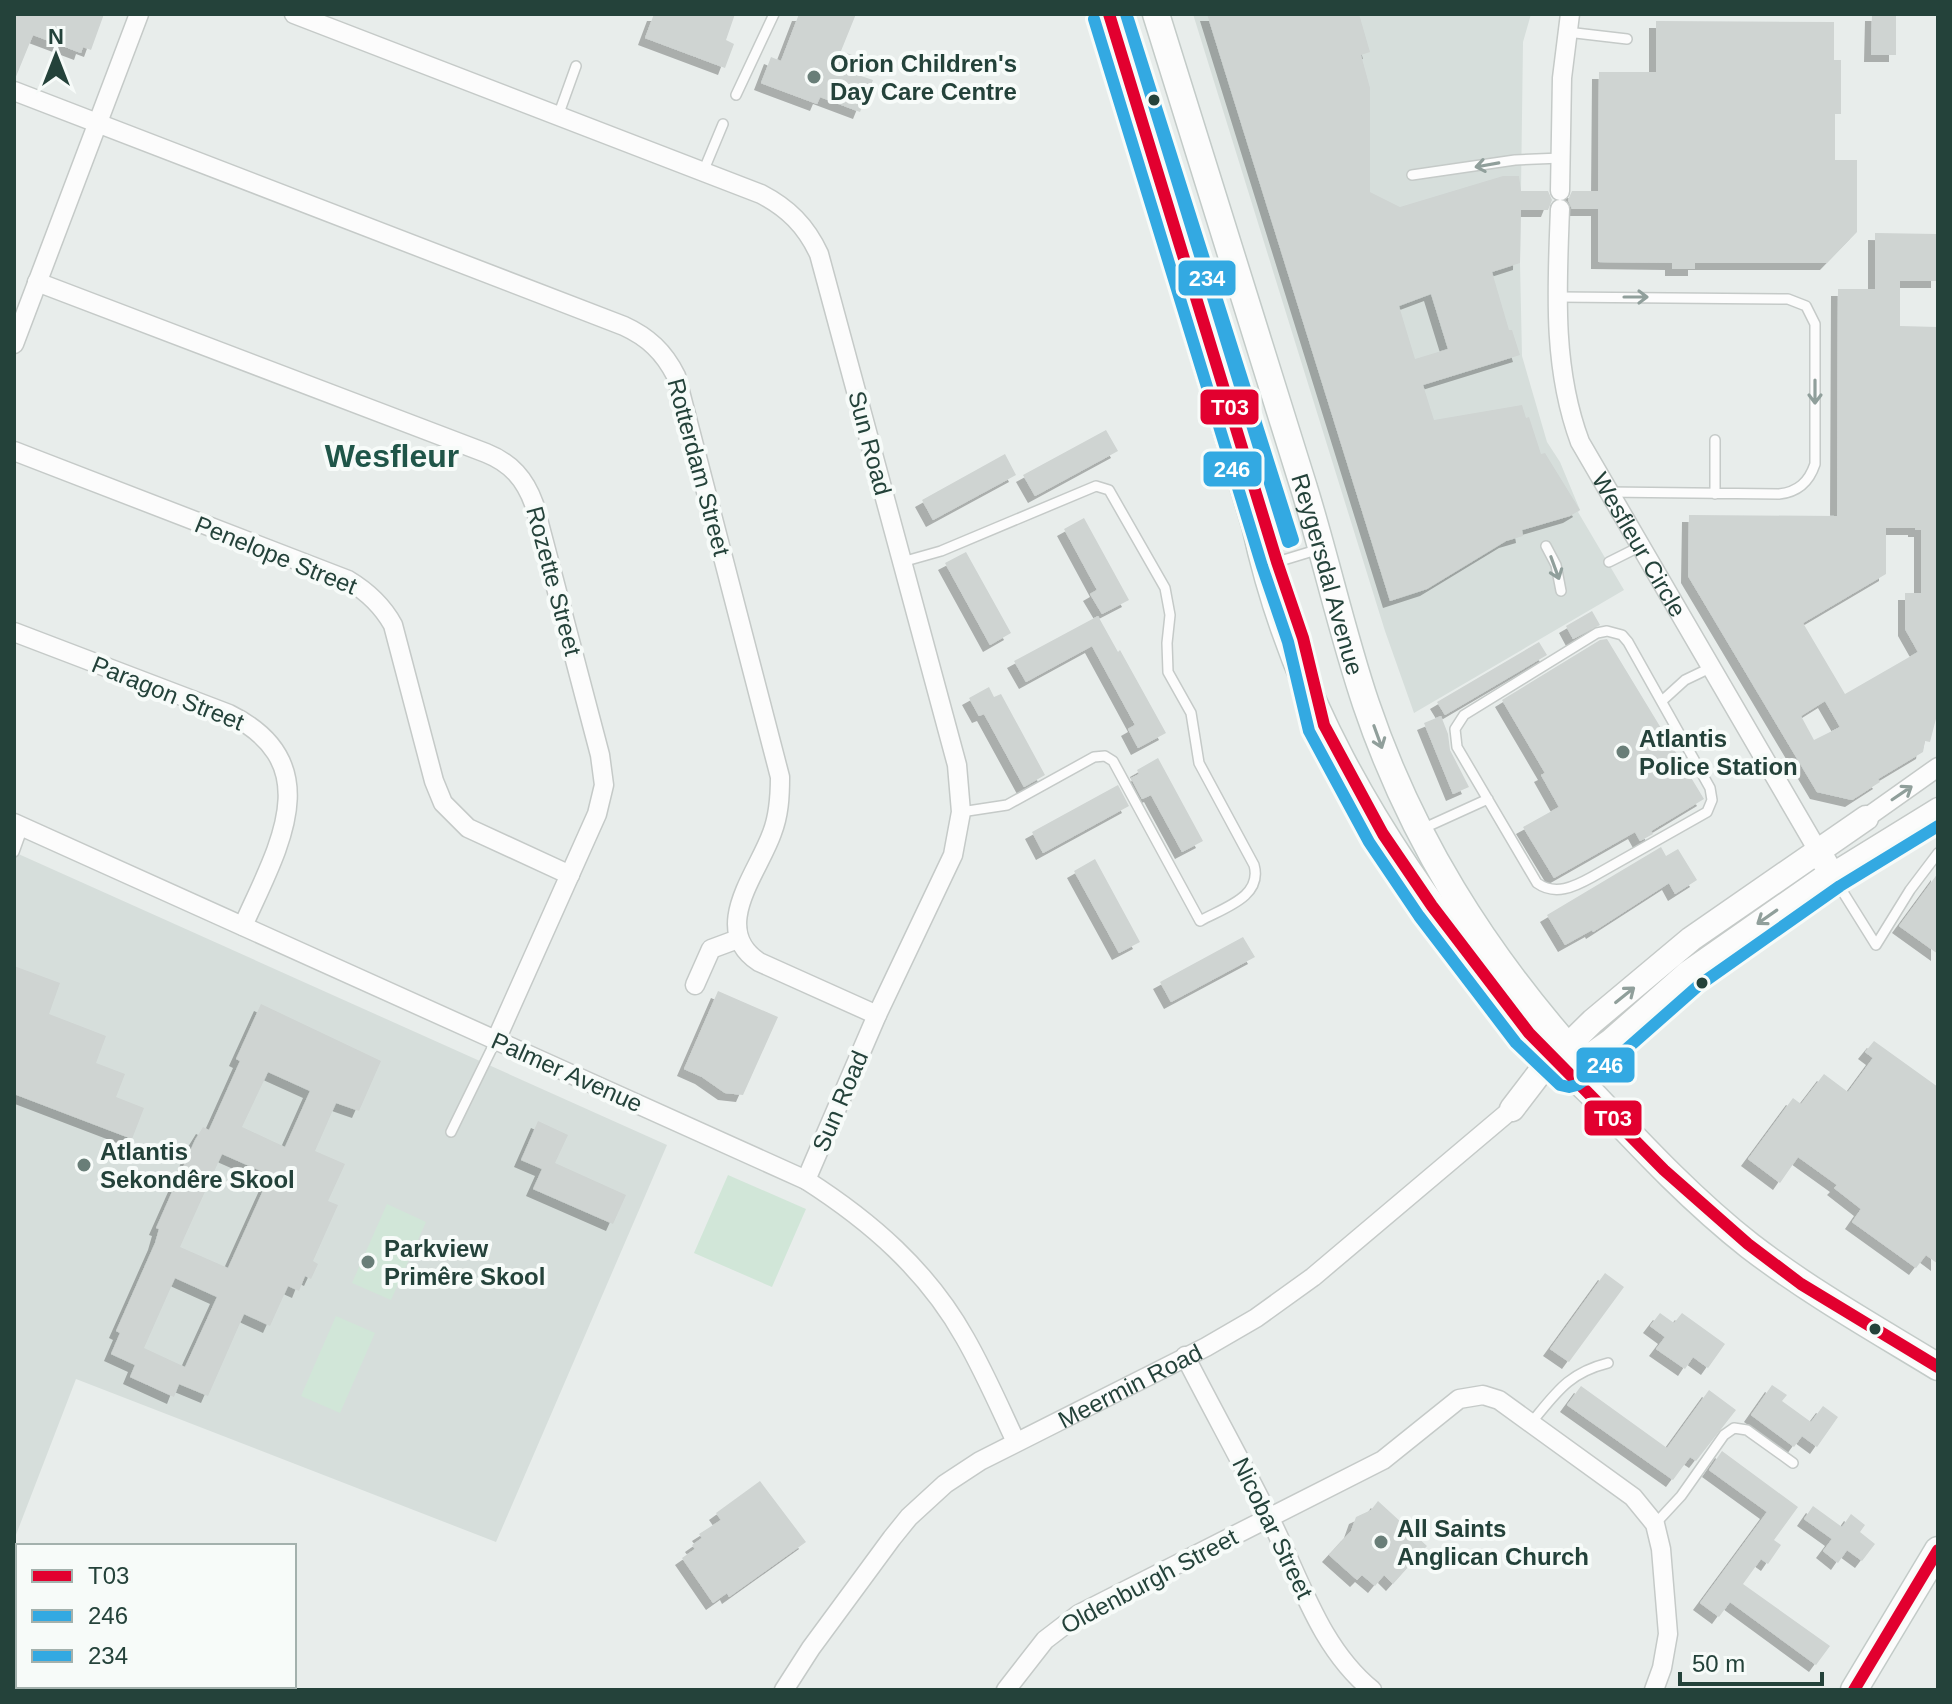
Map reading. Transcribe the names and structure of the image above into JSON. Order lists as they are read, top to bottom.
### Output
{
  "streets": {
    "main road": ["Reygersdal Avenue"],
    "street": [
      "Sun Road",
      "Rotterdam Street",
      "Wesfleur Circle",
      "Penelope Street",
      "Rozette Street",
      "Paragon Street",
      "Palmer Avenue",
      "Meermin Road",
      "Nicobar Street",
      "Oldenburgh Street"
    ]
  },
  "crossings": [
    ["Sun Road", "Palmer Avenue"],
    ["Penelope Street", "Rozette Street"],
    ["Reygersdal Avenue", "Meermin Road"],
    ["Rozette Street", "Palmer Avenue"],
    ["Paragon Street", "Palmer Avenue"],
    ["Palmer Avenue", "Meermin Road"],
    ["Meermin Road", "Nicobar Street"],
    ["Nicobar Street", "Oldenburgh Street"]
  ],
  "districts": ["Wesfleur"],
  "places": [
    "Orion Children's Day Care Centre",
    "Atlantis Police Station",
    "Atlantis Sekondêre Skool",
    "Parkview Primêre Skool",
    "All Saints Anglican Church"
  ],
  "lines": ["transit line T03", "transit line 234", "transit line 246"],
  "legend": ["T03", "246", "234"],
  "scale_bar": "50 m",
  "north": "top"
}
